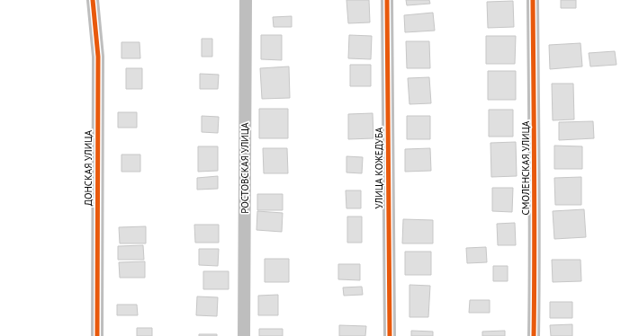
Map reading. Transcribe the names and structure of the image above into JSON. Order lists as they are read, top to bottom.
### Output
{
  "streets": {
    "street": [
      "ДОНСКАЯ УЛИЦА",
      "РОСТОВСКАЯ УЛИЦА",
      "УЛИЦА КОЖЕДУБА",
      "СМОЛЕНСКАЯ УЛИЦА"
    ]
  }
}
